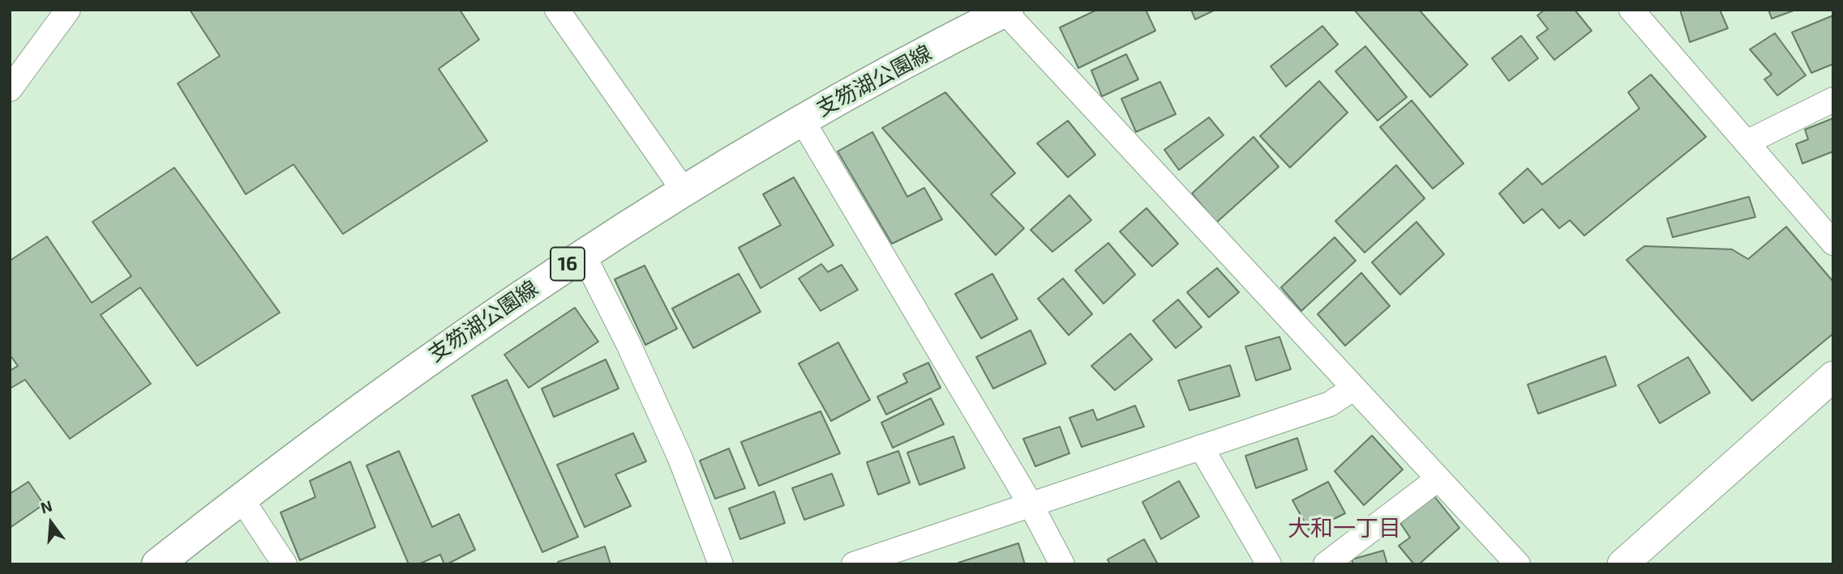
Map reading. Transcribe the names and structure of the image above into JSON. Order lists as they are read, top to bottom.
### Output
{
  "streets": {
    "main road": ["支笏湖公園線", "16"]
  },
  "districts": ["大和一丁目"],
  "north": "top"
}
